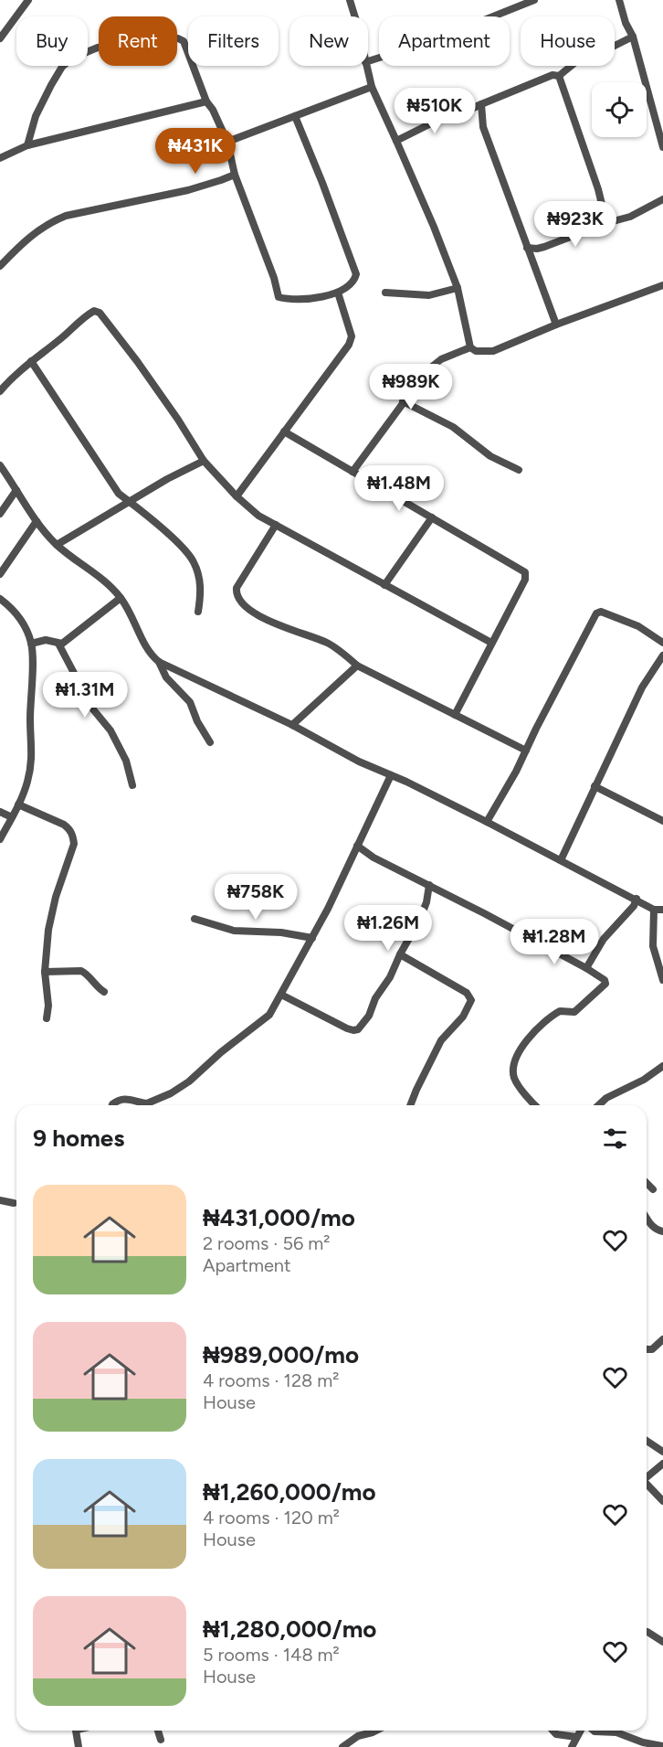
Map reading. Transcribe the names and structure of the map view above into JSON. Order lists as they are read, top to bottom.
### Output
{
  "page": {
    "chip": [
      "Buy",
      "Rent",
      "Filters",
      "New",
      "Apartment",
      "House"
    ],
    "price": [
      "₦510K",
      "₦431K",
      "₦923K",
      "₦989K",
      "₦1.48M",
      "₦1.31M",
      "₦758K",
      "₦1.26M",
      "₦1.28M"
    ],
    "heading": "9 homes",
    "list": [
      {
        "name": "₦431,000/mo",
        "note": "2 rooms · 56 m² · Apartment"
      },
      {
        "name": "₦989,000/mo",
        "note": "4 rooms · 128 m² · House"
      },
      {
        "name": "₦1,260,000/mo",
        "note": "4 rooms · 120 m² · House"
      },
      {
        "name": "₦1,280,000/mo",
        "note": "5 rooms · 148 m² · House"
      }
    ]
  }
}
